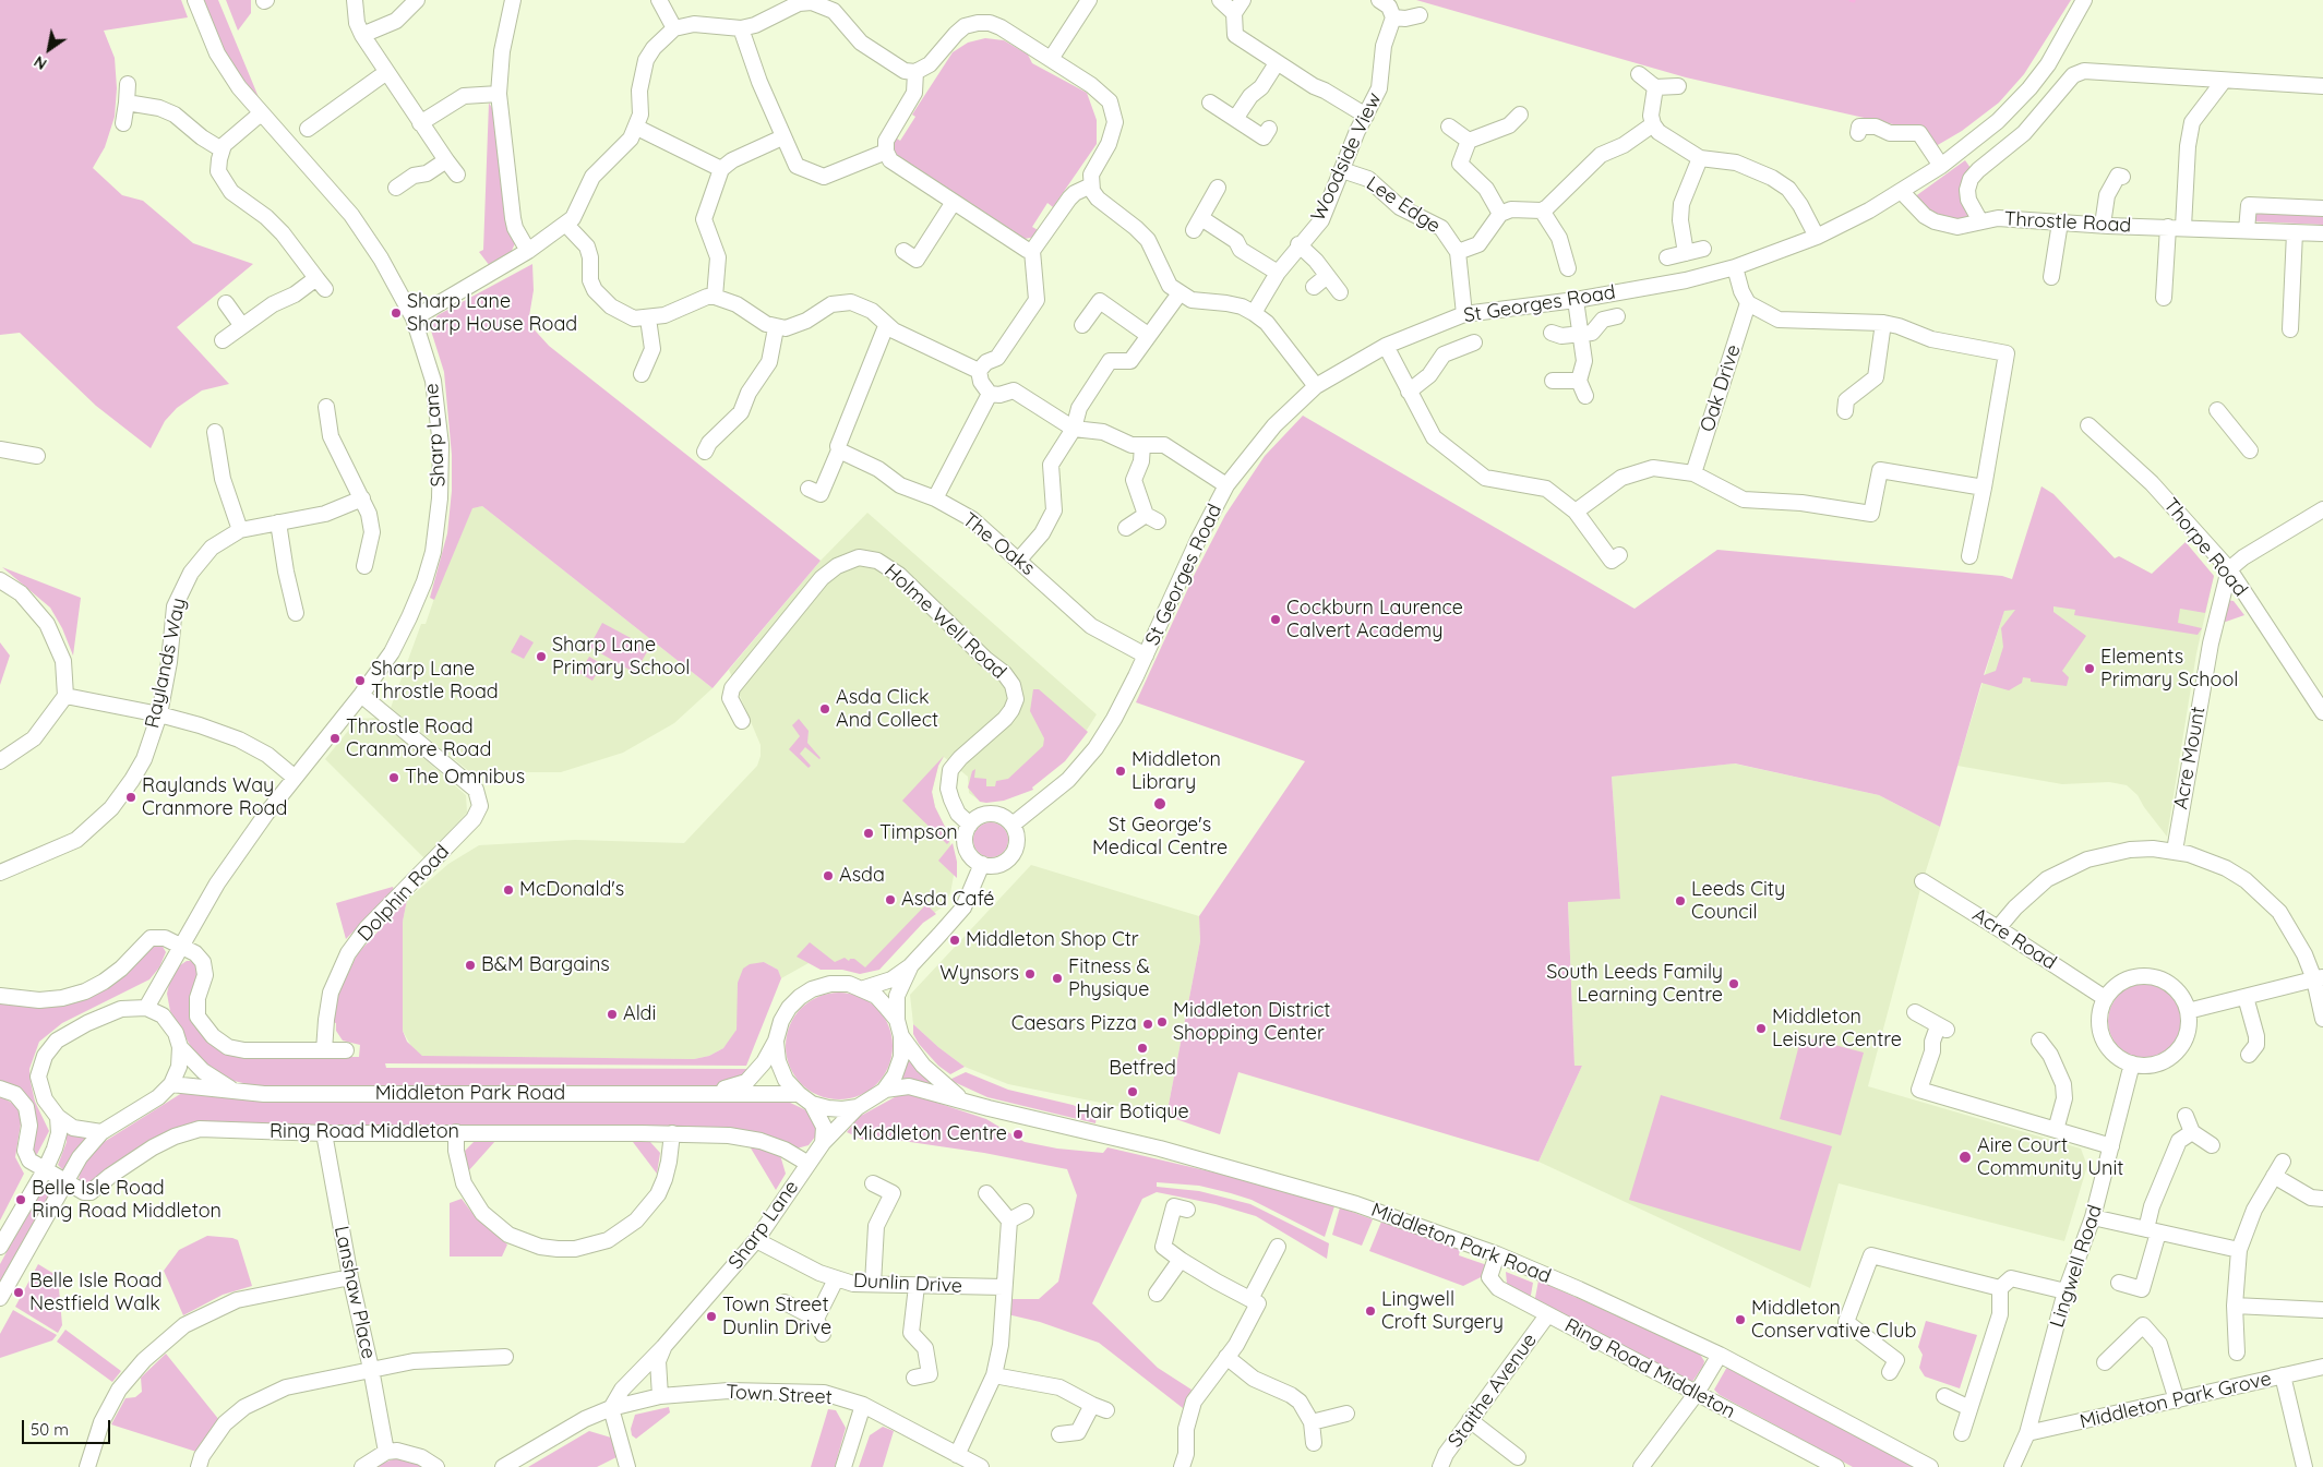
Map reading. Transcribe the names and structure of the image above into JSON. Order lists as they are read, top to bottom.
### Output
{
  "streets": {
    "street": [
      "Woodside View",
      "Lee Edge",
      "Throstle Road",
      "St Georges Road",
      "Oak Drive",
      "Sharp Lane",
      "The Oaks",
      "Thorpe Road",
      "Holme Well Road",
      "Raylands Way",
      "Acre Mount",
      "Dolphin Road",
      "Acre Road",
      "Middleton Park Road",
      "Ring Road Middleton",
      "Lingwell Road",
      "Dunlin Drive",
      "Lanshaw Place",
      "Staithe Avenue",
      "Town Street",
      "Middleton Park Grove"
    ]
  },
  "crossings": [
    ["Woodside View", "Lee Edge"],
    ["Lee Edge", "St Georges Road"],
    ["Throstle Road", "St Georges Road"],
    ["St Georges Road", "The Oaks"],
    ["St Georges Road", "Holme Well Road"],
    ["Sharp Lane", "Dolphin Road"],
    ["Sharp Lane", "Middleton Park Road"],
    ["Sharp Lane", "Ring Road Middleton"],
    ["Sharp Lane", "Dunlin Drive"],
    ["Thorpe Road", "Acre Mount"],
    ["Acre Road", "Lingwell Road"],
    ["Middleton Park Road", "Ring Road Middleton"],
    ["Ring Road Middleton", "Lanshaw Place"],
    ["Ring Road Middleton", "Staithe Avenue"],
    ["Lingwell Road", "Middleton Park Grove"]
  ],
  "places": [
    "Sharp Lane Sharp House Road",
    "Cockburn Laurence Calvert Academy",
    "Sharp Lane Primary School",
    "Elements Primary School",
    "Sharp Lane Throstle Road",
    "Asda Click And Collect",
    "Throstle Road Cranmore Road",
    "Middleton Library",
    "The Omnibus",
    "Raylands Way Cranmore Road",
    "St George's Medical Centre",
    "Timpson",
    "Asda",
    "McDonald's",
    "Asda Café",
    "Leeds City Council",
    "Middleton Shop Ctr",
    "B&M Bargains",
    "Wynsors",
    "Fitness & Physique",
    "South Leeds Family Learning Centre",
    "Aldi",
    "Middleton District Shopping Center",
    "Caesars Pizza",
    "Middleton Leisure Centre",
    "Betfred",
    "Hair Botique",
    "Middleton Centre",
    "Aire Court Community Unit",
    "Belle Isle Road Ring Road Middleton",
    "Belle Isle Road Nestfield Walk",
    "Lingwell Croft Surgery",
    "Town Street Dunlin Drive",
    "Middleton Conservative Club"
  ],
  "scale_bar": "50 m",
  "north": "bottom left"
}
